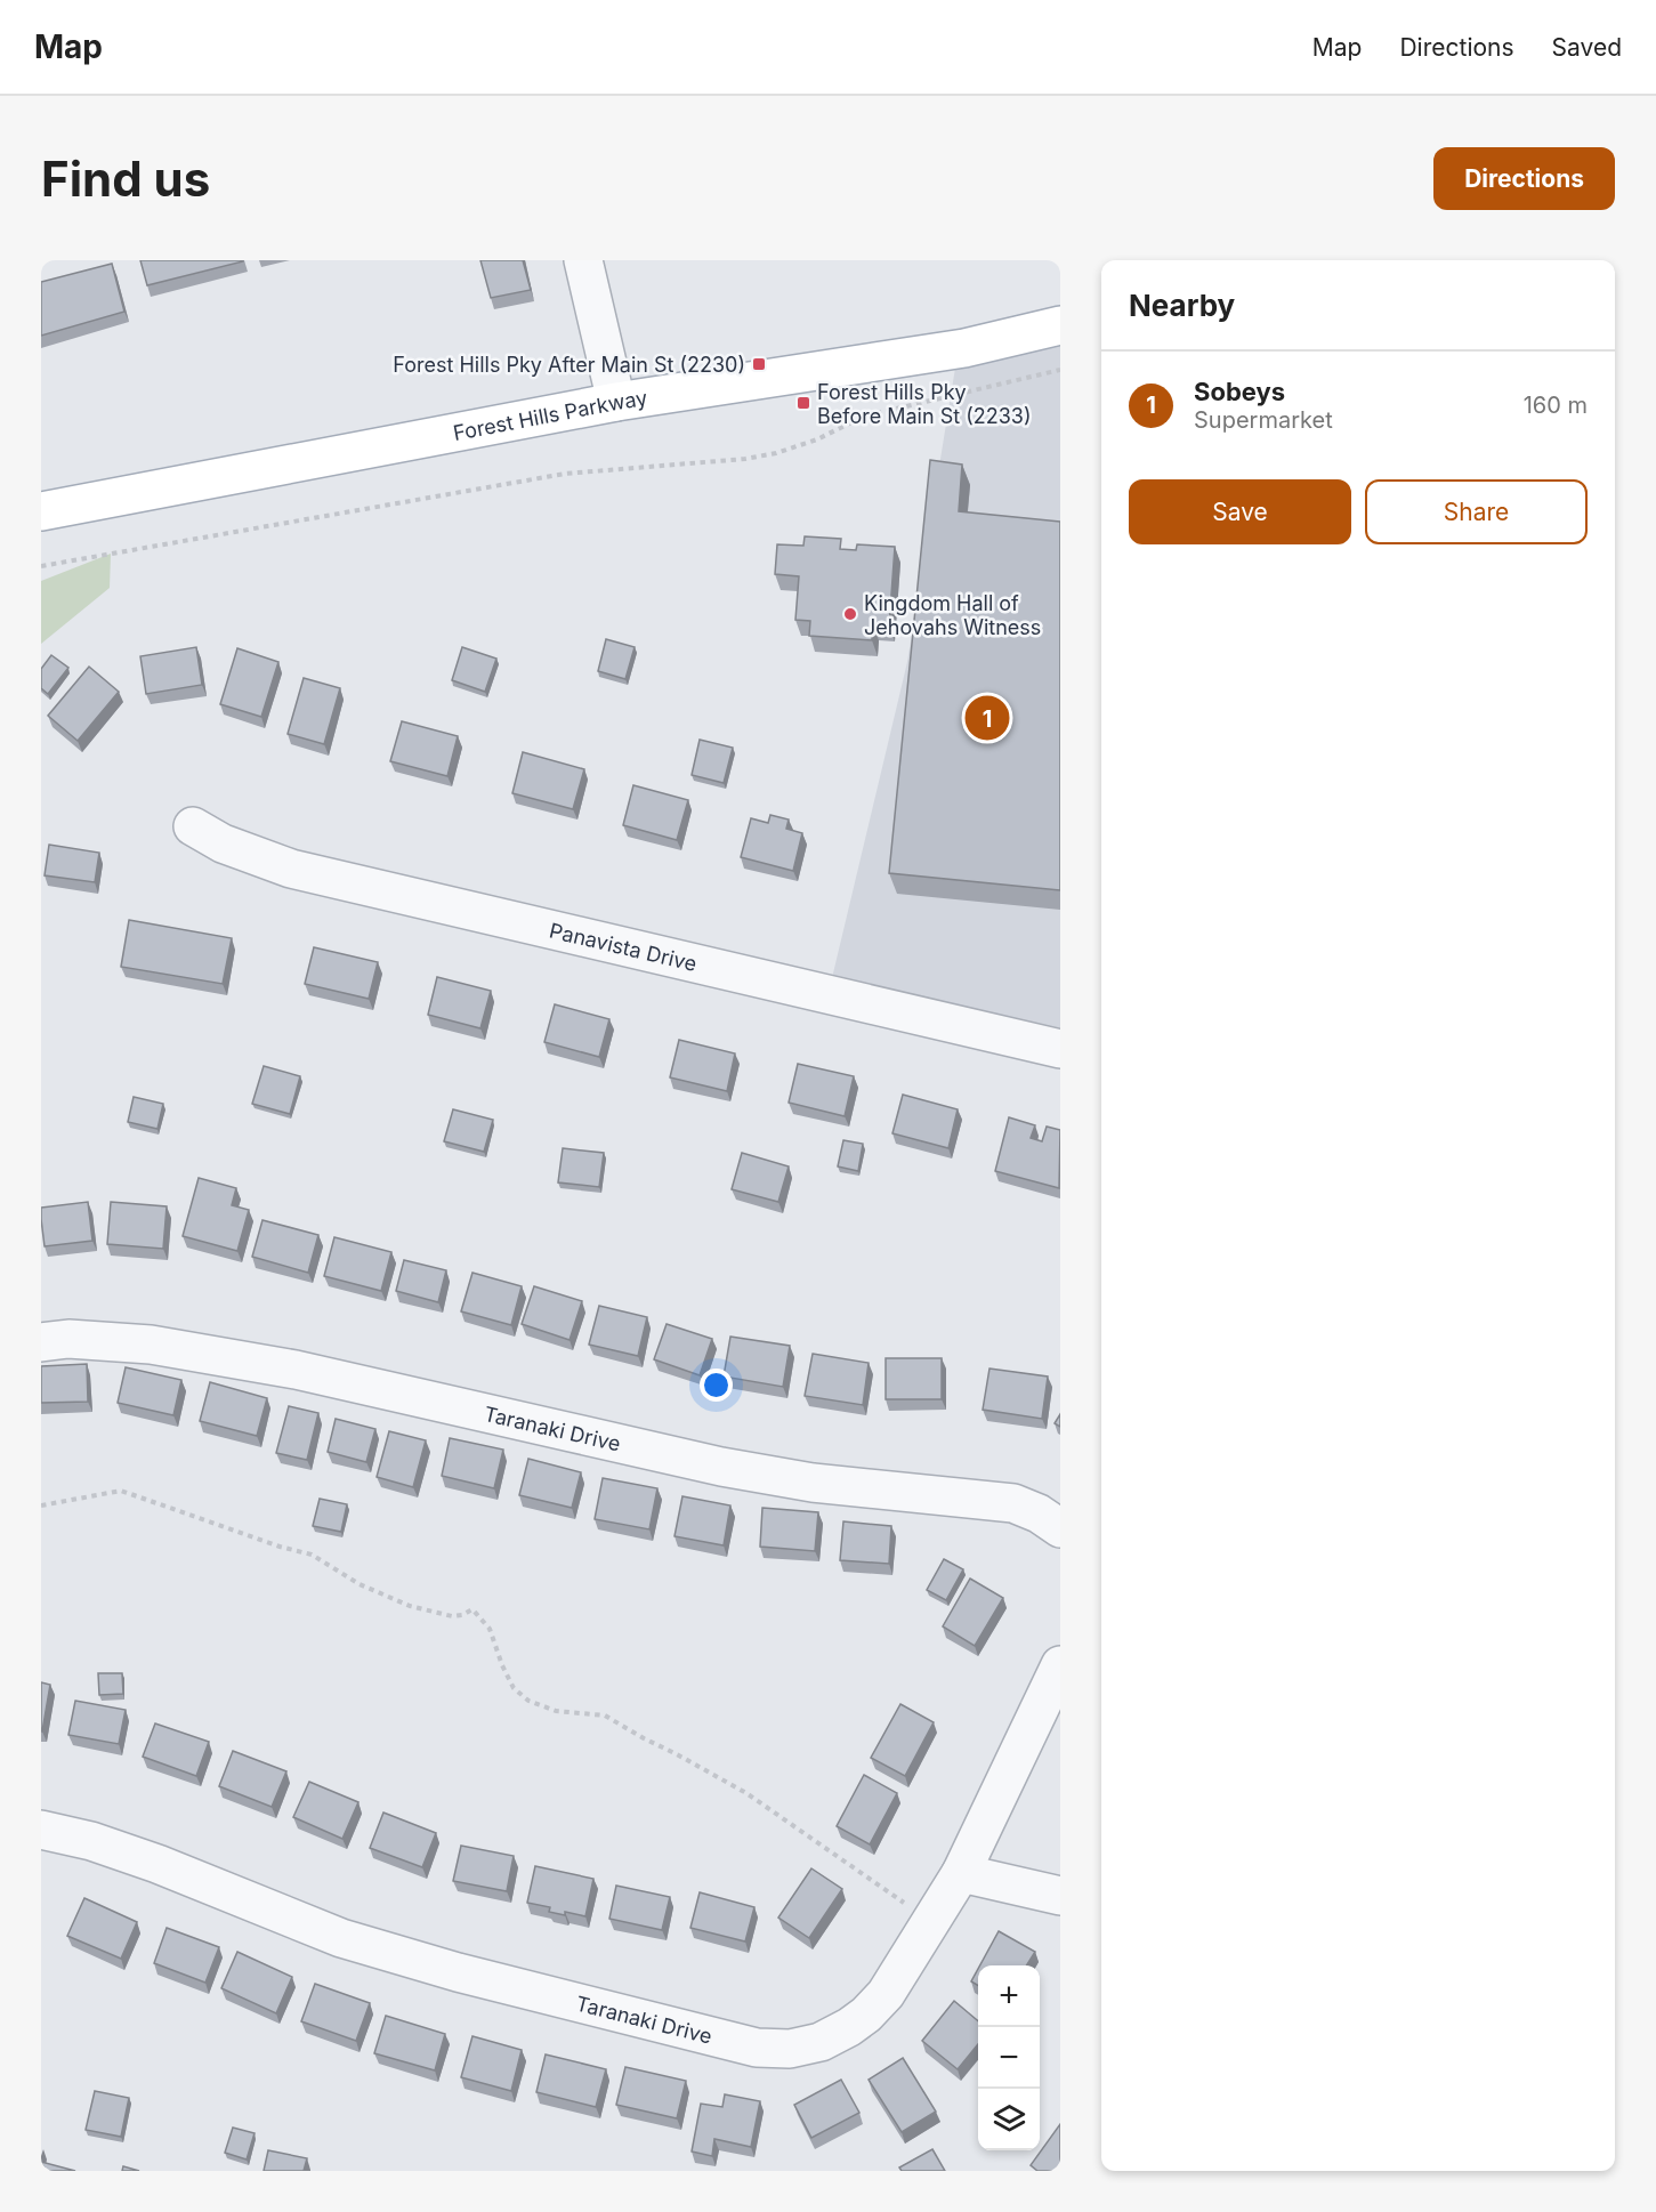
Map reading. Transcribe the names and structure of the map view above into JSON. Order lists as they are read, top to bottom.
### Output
{
  "streets": {
    "main road": ["Forest Hills Parkway"],
    "street": ["Panavista Drive", "Taranaki Drive"]
  },
  "places": {
    "transit": ["Forest Hills Pky After Main St (2230)", "Forest Hills Pky Before Main St (2233)"],
    "other": ["Kingdom Hall of Jehovahs Witness"]
  },
  "page": {
    "header": "Map",
    "nav": ["Map", "Directions", "Saved"],
    "buttons": [
      "Directions",
      ["Save", "Share"]
    ],
    "title": "Find us",
    "heading": "Nearby",
    "list": [
      {
        "mark": "1",
        "name": "Sobeys",
        "note": "Supermarket",
        "value": "160 m"
      }
    ],
    "pins": "1",
    "map_buttons": ["+", "−"]
  }
}
